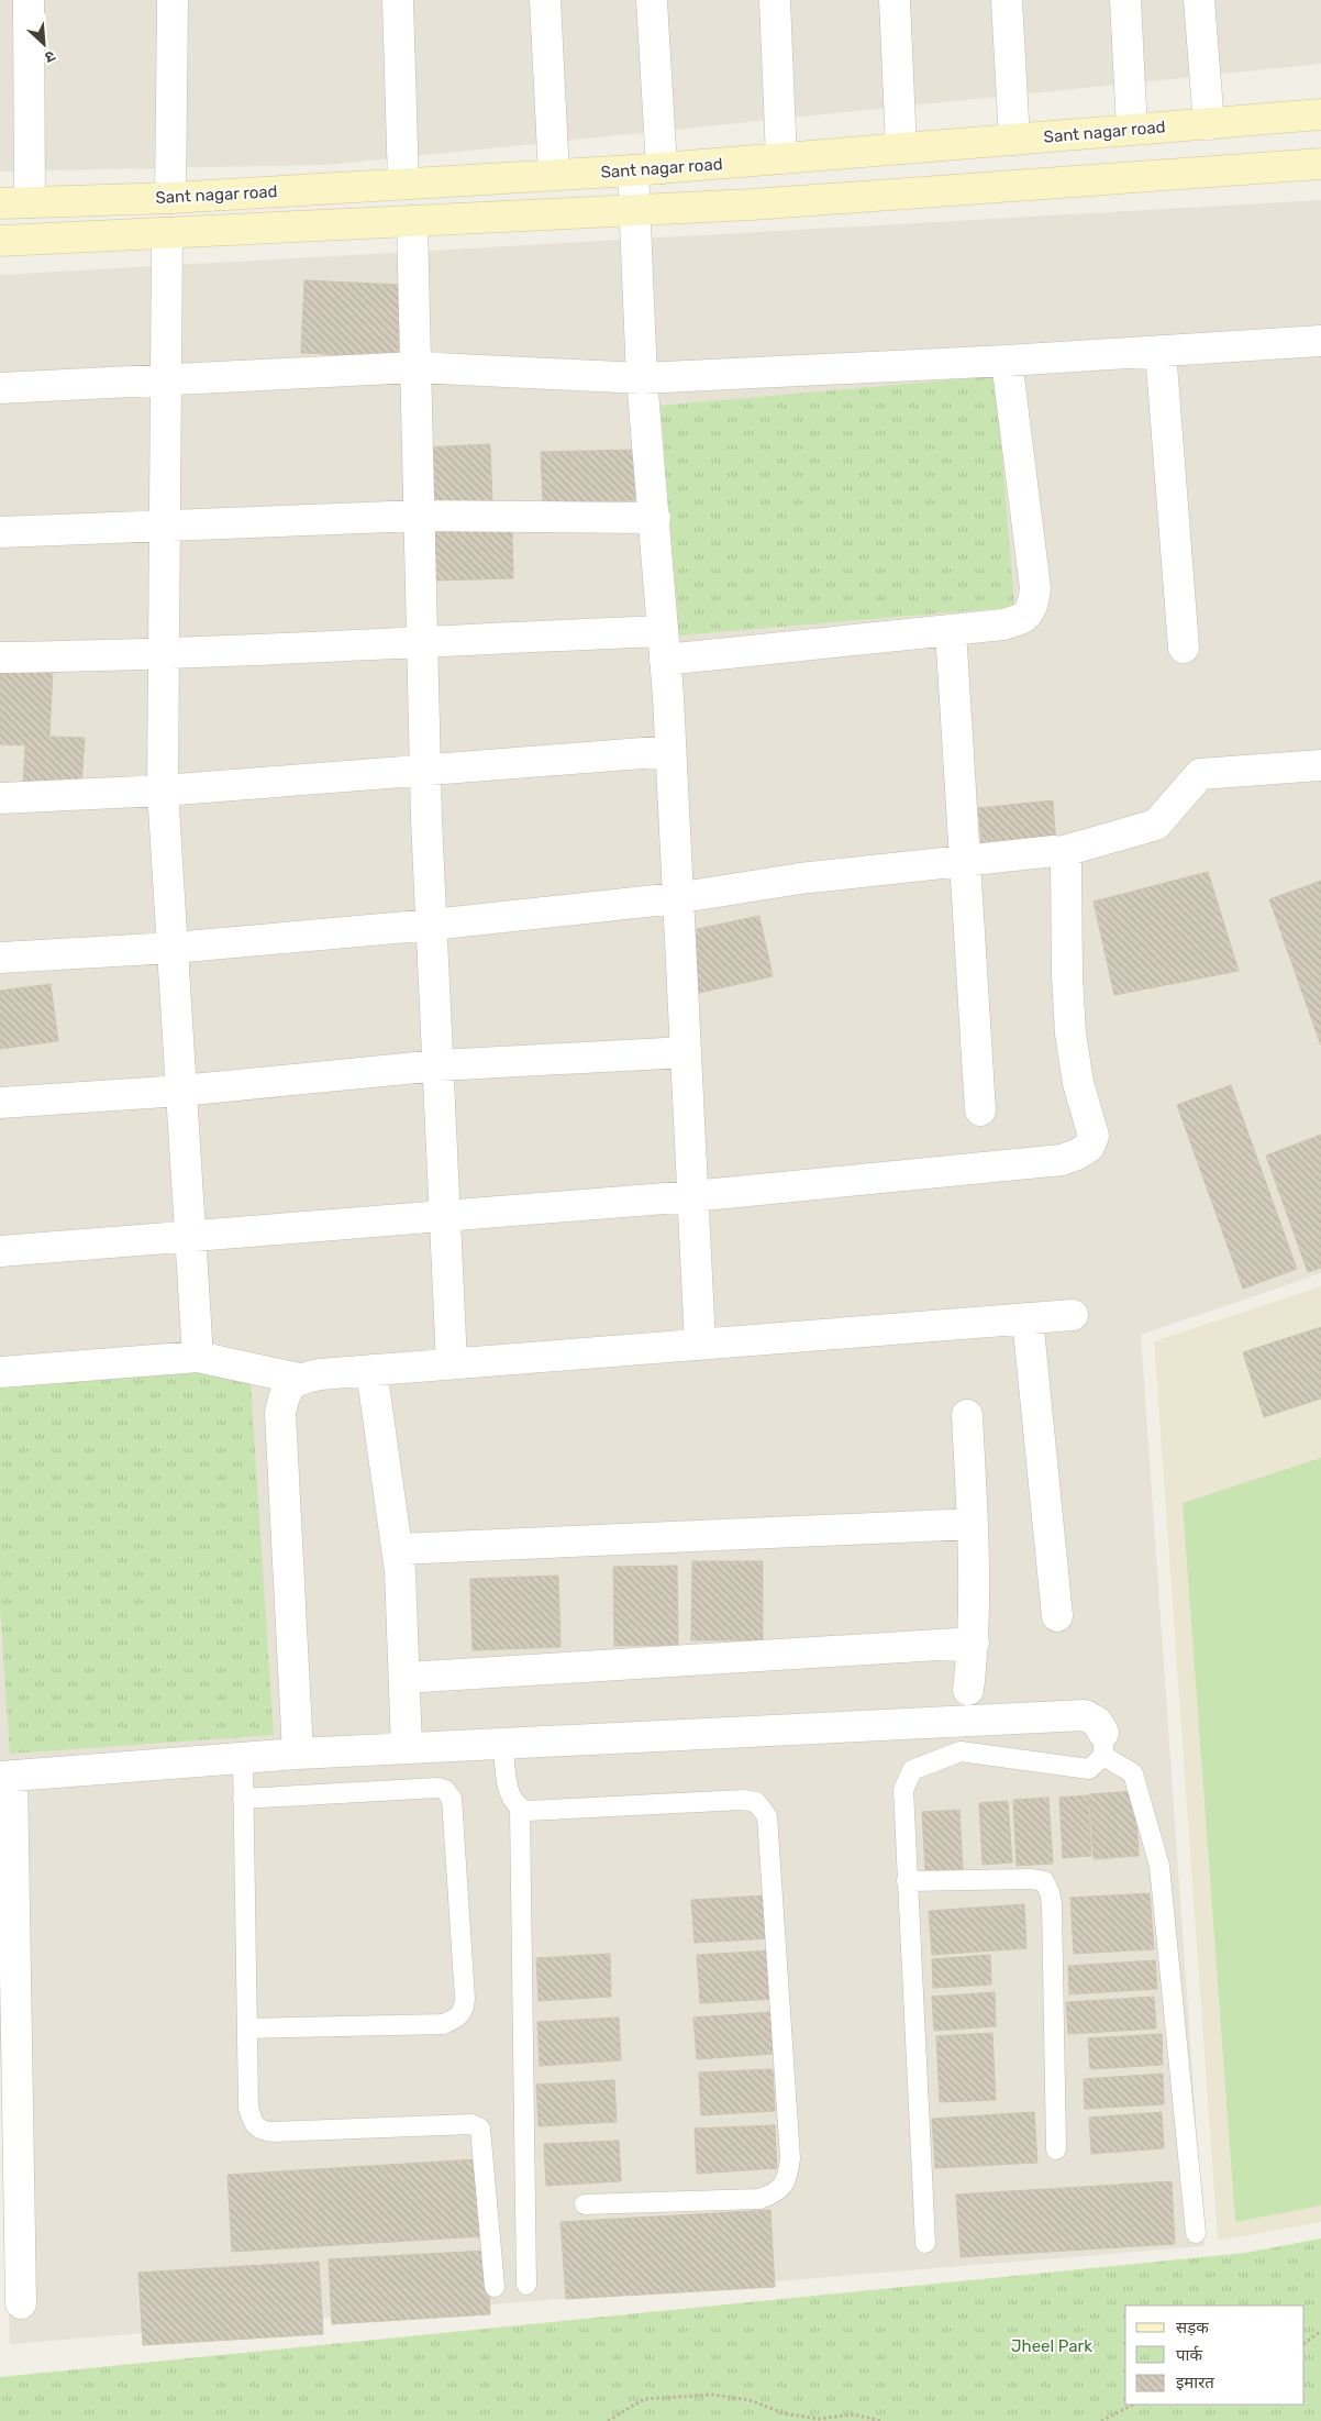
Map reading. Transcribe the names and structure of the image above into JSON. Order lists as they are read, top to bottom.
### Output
{
  "streets": {
    "street": ["Sant nagar road"]
  },
  "parks": ["Jheel Park"],
  "legend": ["सड़क", "पार्क", "इमारत"],
  "north": "bottom right"
}
